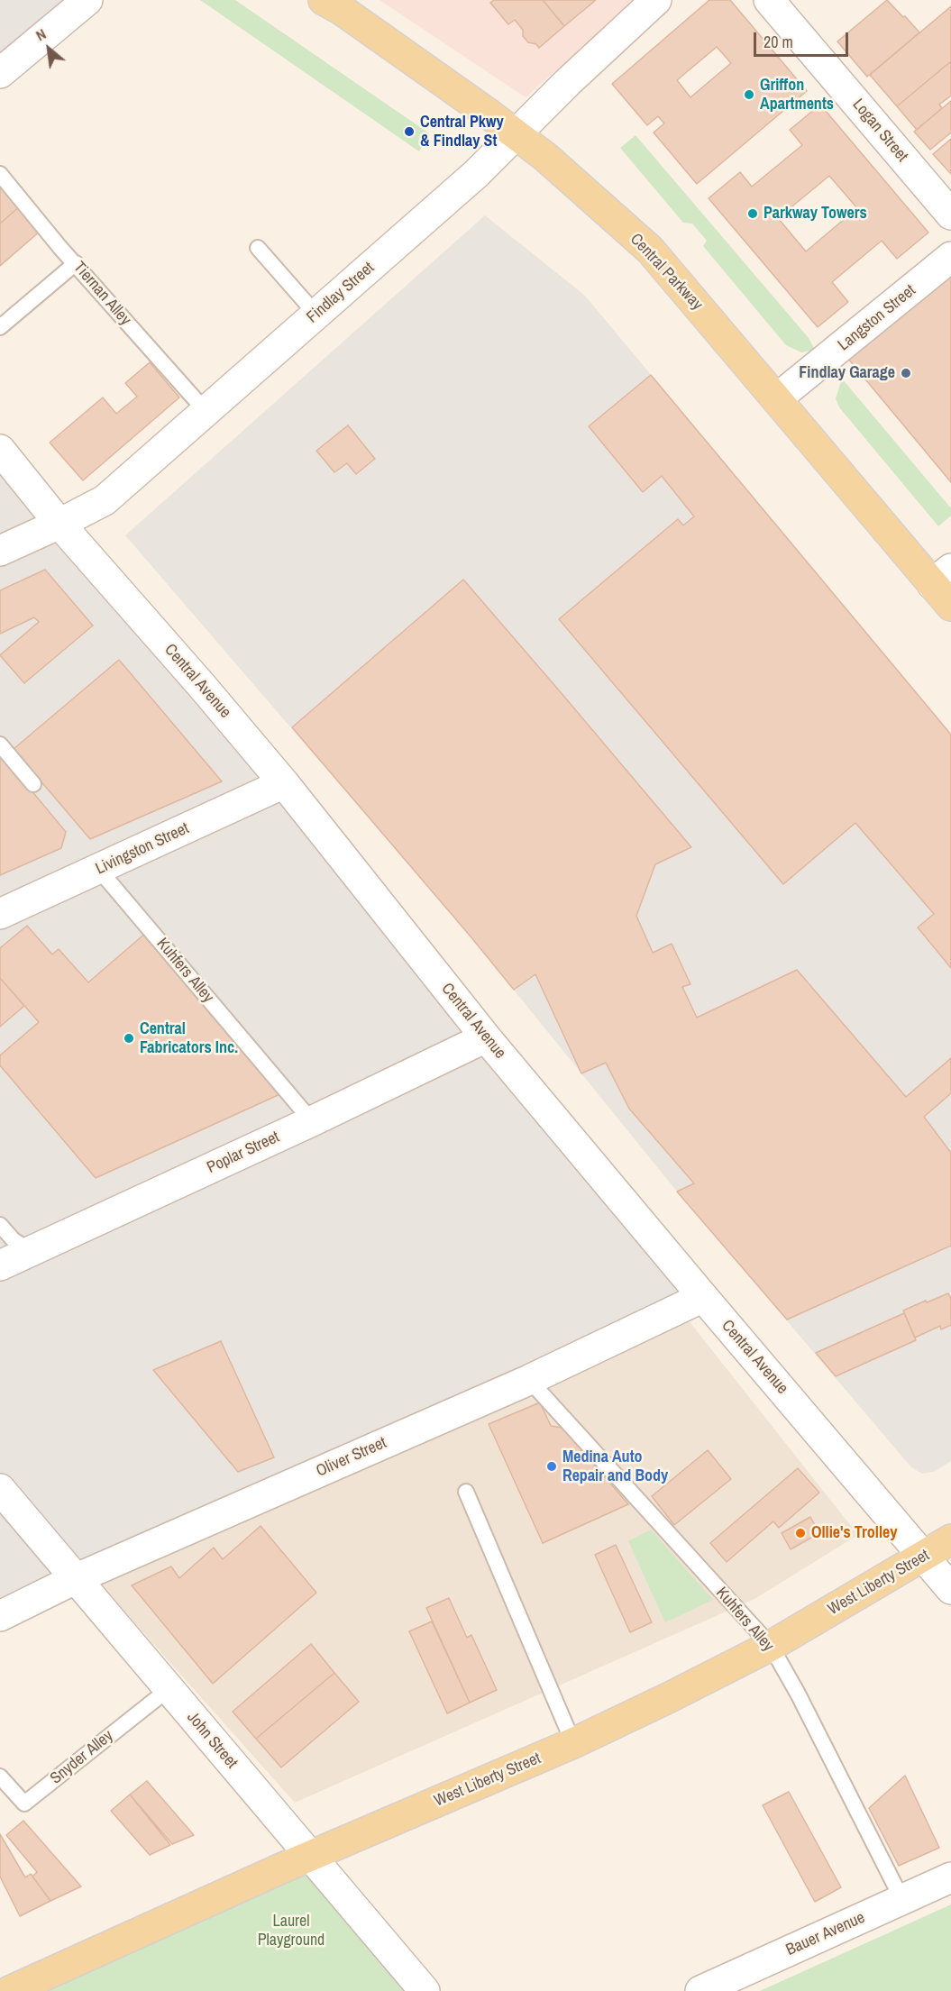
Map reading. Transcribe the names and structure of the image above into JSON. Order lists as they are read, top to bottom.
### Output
{
  "streets": {
    "main road": ["Central Parkway", "West Liberty Street"],
    "street": [
      "Logan Street",
      "Findlay Street",
      "Langston Street",
      "Central Avenue",
      "Livingston Street",
      "Poplar Street",
      "Oliver Street",
      "John Street",
      "Bauer Avenue"
    ],
    "lane": ["Tiernan Alley", "Kuhfers Alley", "Snyder Alley"]
  },
  "crossings": [
    ["Central Parkway", "Findlay Street"],
    ["Central Parkway", "Langston Street"],
    ["Findlay Street", "Tiernan Alley"],
    ["Findlay Street", "Central Avenue"],
    ["Central Avenue", "Livingston Street"],
    ["Central Avenue", "Poplar Street"],
    ["Central Avenue", "Oliver Street"],
    ["Central Avenue", "West Liberty Street"],
    ["Livingston Street", "Kuhfers Alley"],
    ["Kuhfers Alley", "Poplar Street"],
    ["Kuhfers Alley", "Oliver Street"],
    ["Kuhfers Alley", "West Liberty Street"],
    ["Kuhfers Alley", "Bauer Avenue"],
    ["Oliver Street", "John Street"],
    ["West Liberty Street", "John Street"],
    ["John Street", "Snyder Alley"]
  ],
  "parks": ["Laurel Playground"],
  "places": [
    "Griffon Apartments",
    "Central Pkwy & Findlay St",
    "Parkway Towers",
    "Findlay Garage",
    "Central Fabricators Inc.",
    "Medina Auto Repair and Body",
    "Ollie's Trolley"
  ],
  "scale_bar": "20 m",
  "north": "top left"
}
